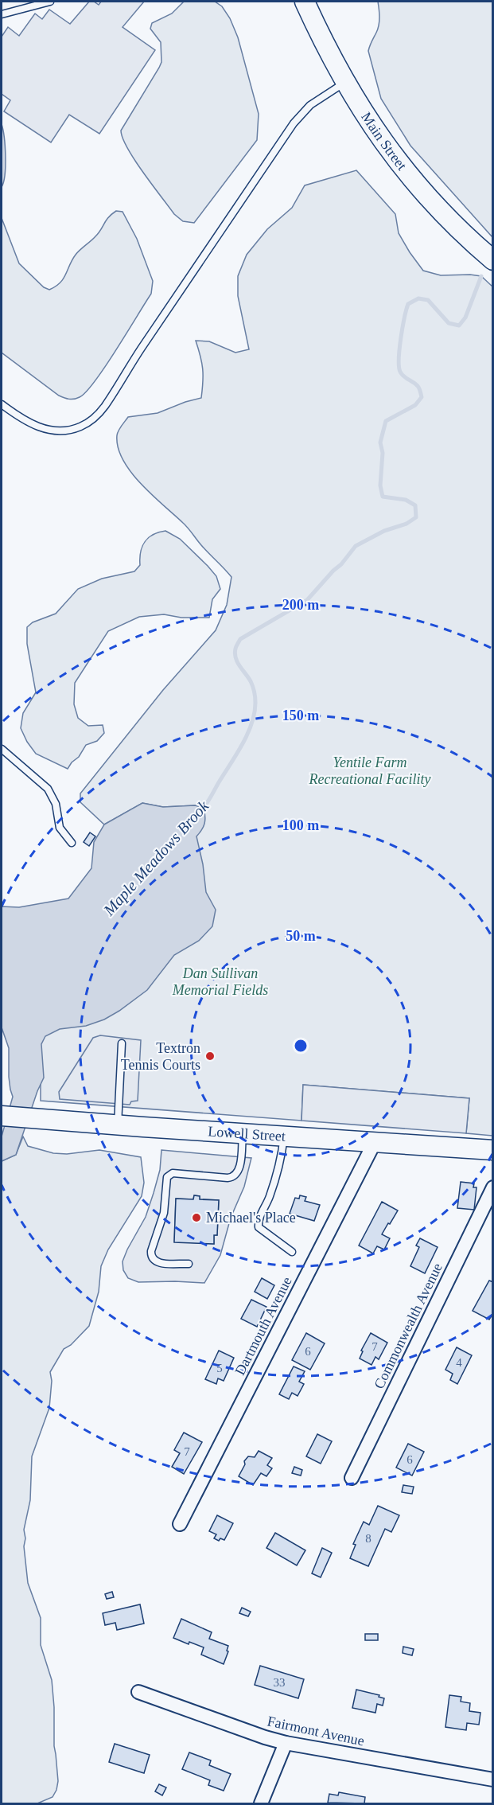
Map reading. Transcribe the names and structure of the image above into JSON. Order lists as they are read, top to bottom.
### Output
{
  "streets": {
    "main road": ["Main Street", "Lowell Street"],
    "street": ["Dartmouth Avenue", "Commonwealth Avenue", "Fairmont Avenue"]
  },
  "crossings": [
    ["Lowell Street", "Dartmouth Avenue"]
  ],
  "water": ["Maple Meadows Brook"],
  "parks": ["Yentile Farm Recreational Facility", "Dan Sullivan Memorial Fields"],
  "places": ["Textron Tennis Courts", "Michael's Place"],
  "house_numbers": [
    "7",
    "6",
    "4",
    "5",
    "7",
    "6",
    "8",
    "33"
  ],
  "rings": [
    "200 m",
    "150 m",
    "100 m",
    "50 m"
  ]
}
